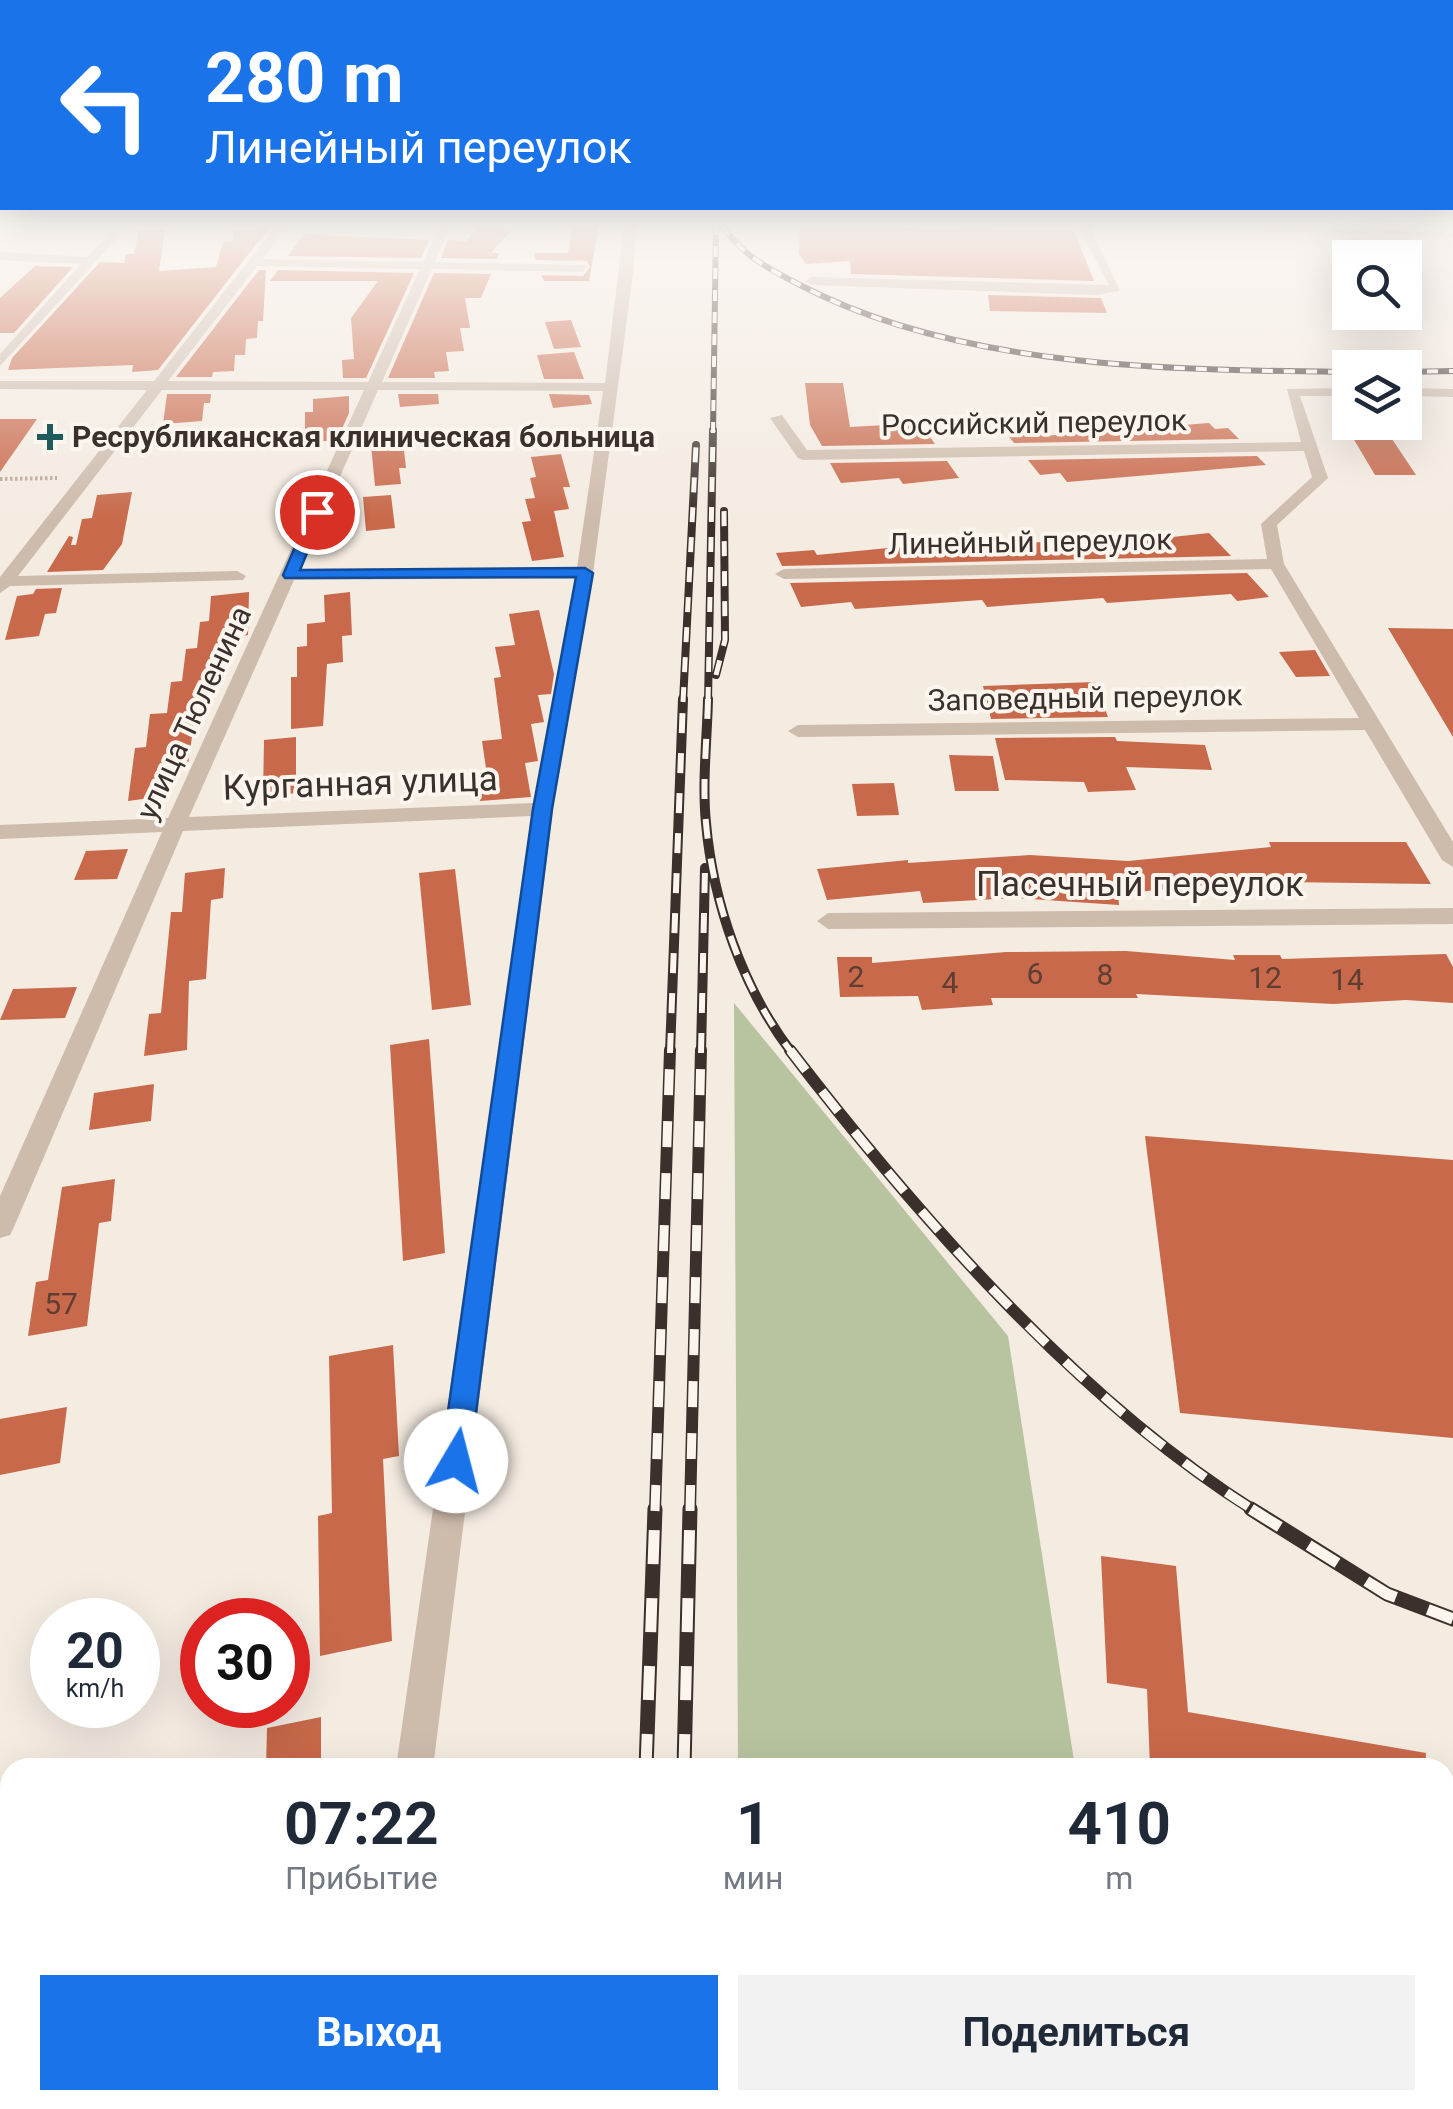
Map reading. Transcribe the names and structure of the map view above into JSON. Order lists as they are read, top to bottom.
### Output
{
  "streets": {
    "street": [
      "Российский переулок",
      "Линейный переулок",
      "Заповедный переулок",
      "улица Тюленина",
      "Курганная улица",
      "Пасечный переулок"
    ]
  },
  "crossings": [
    ["улица Тюленина", "Курганная улица"]
  ],
  "places": {
    "health": ["Ресрубликанская клиническая больница"]
  },
  "house_numbers": [
    "6",
    "8",
    "2",
    "12",
    "14",
    "4",
    "57"
  ],
  "page": {
    "turn": ["280 m", "Линейный переулок"],
    "speed": "20 km/h",
    "limit": "30",
    "eta": [
      "07:22",
      "Прибытие",
      "1",
      "мин",
      "410",
      "m"
    ],
    "buttons": ["Выход", "Поделиться"]
  }
}
